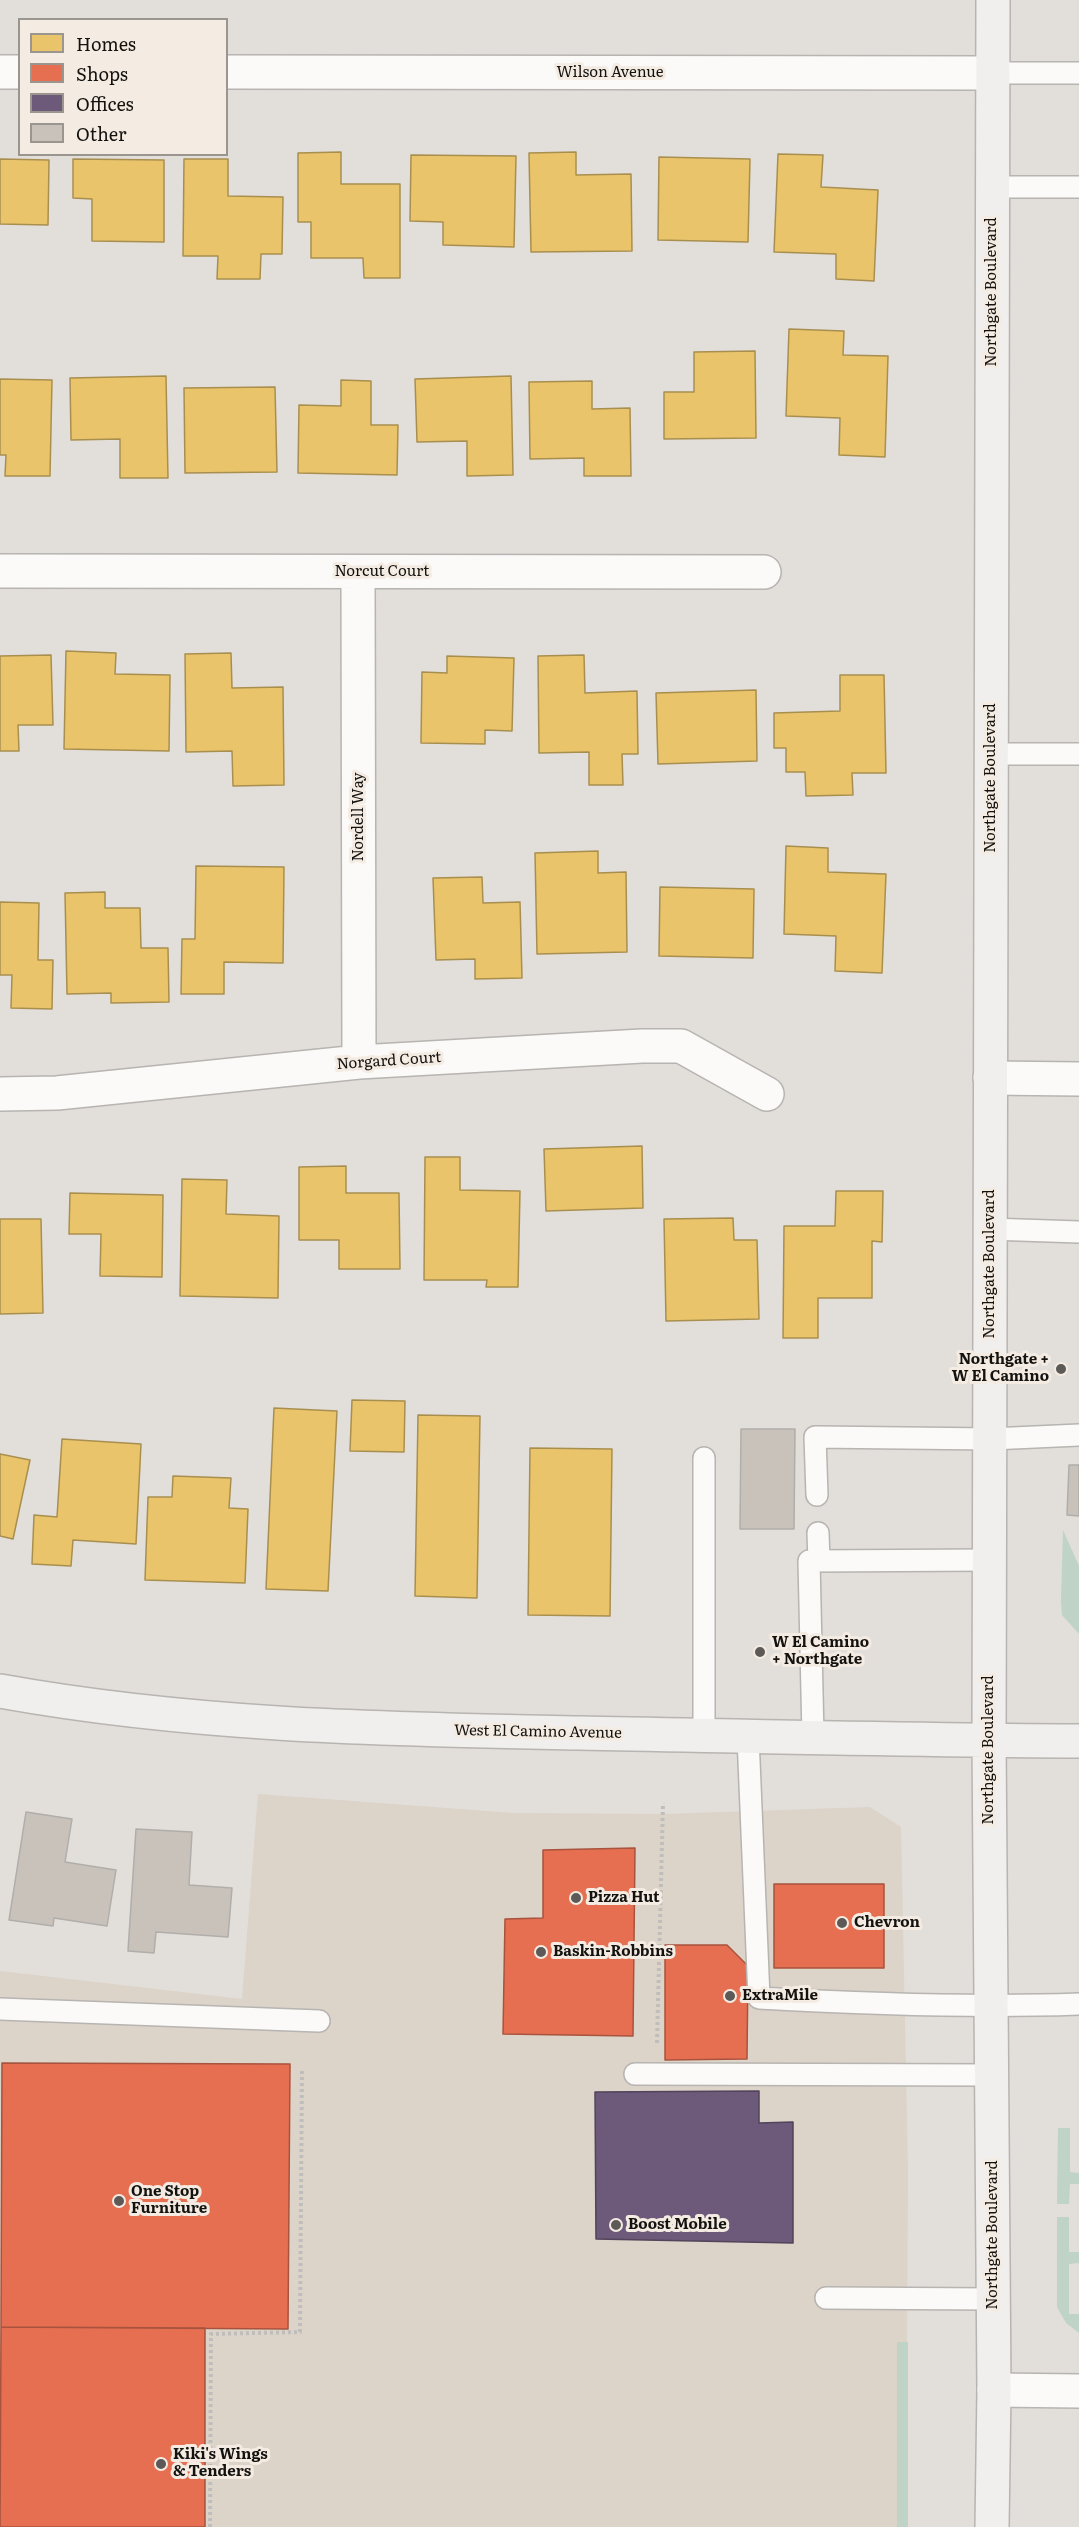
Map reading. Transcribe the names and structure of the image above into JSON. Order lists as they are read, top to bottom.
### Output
{
  "streets": {
    "main road": ["Northgate Boulevard", "West El Camino Avenue"],
    "street": [
      "Wilson Avenue",
      "Norcut Court",
      "Nordell Way",
      "Norgard Court"
    ]
  },
  "crossings": [
    ["Wilson Avenue", "Northgate Boulevard"],
    ["Northgate Boulevard", "West El Camino Avenue"],
    ["Norcut Court", "Nordell Way"],
    ["Nordell Way", "Norgard Court"]
  ],
  "places": [
    "Northgate + W El Camino",
    "W El Camino + Northgate",
    "Pizza Hut",
    "Chevron",
    "Baskin-Robbins",
    "ExtraMile",
    "One Stop Furniture",
    "Boost Mobile",
    "Kiki's Wings & Tenders"
  ],
  "legend": [
    "Homes",
    "Shops",
    "Offices",
    "Other"
  ]
}
